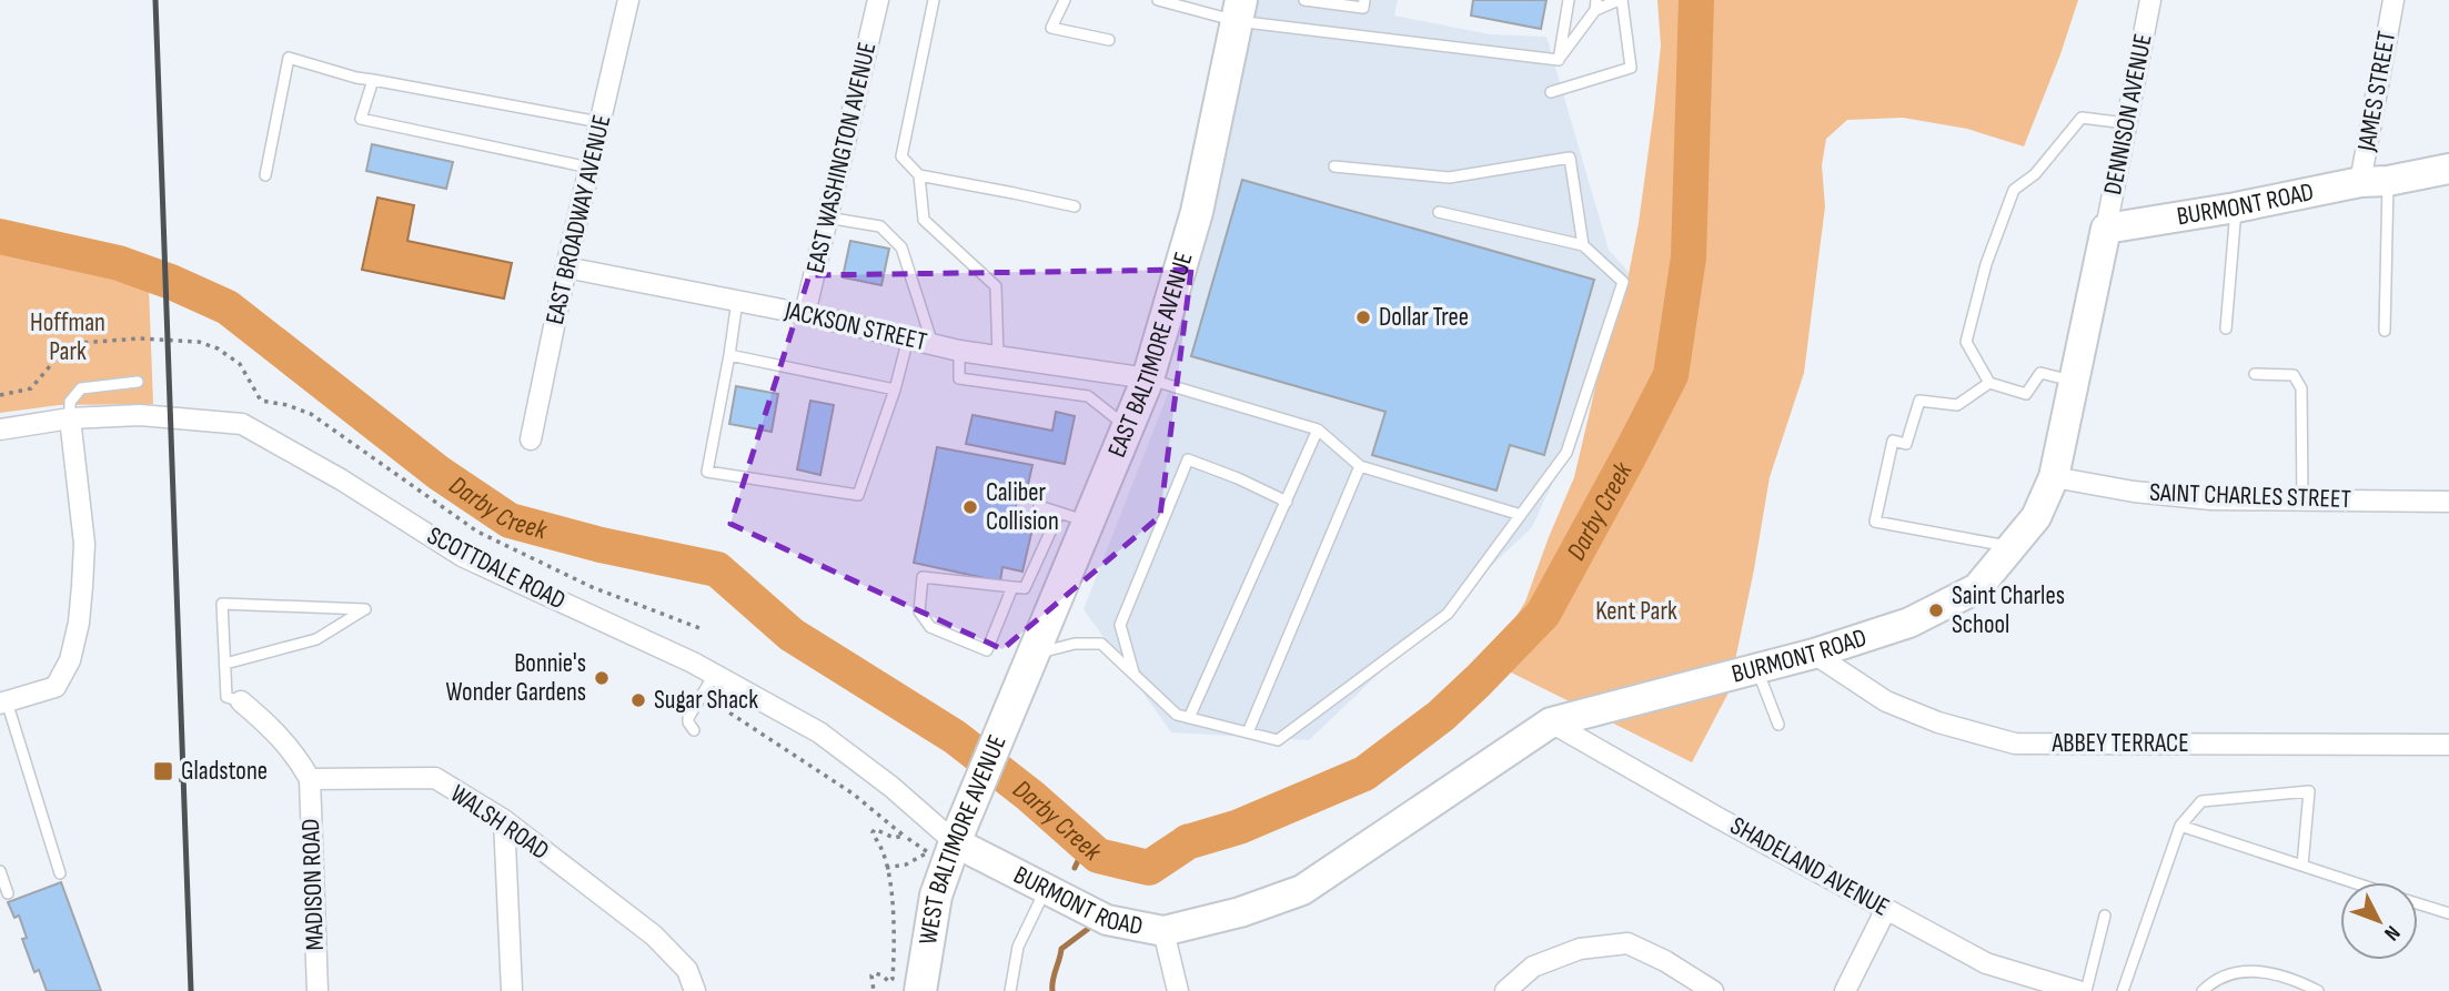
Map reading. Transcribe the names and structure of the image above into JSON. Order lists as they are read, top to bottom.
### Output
{
  "streets": {
    "main road": ["EAST BALTIMORE AVENUE", "WEST BALTIMORE AVENUE"],
    "street": [
      "JAMES STREET",
      "DENNISON AVENUE",
      "EAST WASHINGTON AVENUE",
      "BURMONT ROAD",
      "EAST BROADWAY AVENUE",
      "JACKSON STREET",
      "SAINT CHARLES STREET",
      "SCOTTDALE ROAD",
      "ABBEY TERRACE",
      "WALSH ROAD",
      "SHADELAND AVENUE",
      "MADISON ROAD"
    ]
  },
  "crossings": [
    ["JAMES STREET", "BURMONT ROAD"],
    ["DENNISON AVENUE", "BURMONT ROAD"],
    ["EAST WASHINGTON AVENUE", "JACKSON STREET"],
    ["BURMONT ROAD", "SAINT CHARLES STREET"],
    ["BURMONT ROAD", "SCOTTDALE ROAD"],
    ["BURMONT ROAD", "ABBEY TERRACE"],
    ["BURMONT ROAD", "WEST BALTIMORE AVENUE"],
    ["BURMONT ROAD", "SHADELAND AVENUE"],
    ["EAST BROADWAY AVENUE", "JACKSON STREET"],
    ["JACKSON STREET", "EAST BALTIMORE AVENUE"],
    ["EAST BALTIMORE AVENUE", "WEST BALTIMORE AVENUE"],
    ["SCOTTDALE ROAD", "WEST BALTIMORE AVENUE"],
    ["WALSH ROAD", "MADISON ROAD"]
  ],
  "water": ["Darby Creek"],
  "parks": ["Hoffman Park", "Kent Park"],
  "places": {
    "other": [
      "Dollar Tree",
      "Caliber Collision",
      "Saint Charles School",
      "Bonnie's Wonder Gardens",
      "Sugar Shack"
    ],
    "transit": ["Gladstone"]
  },
  "north": "bottom right"
}
